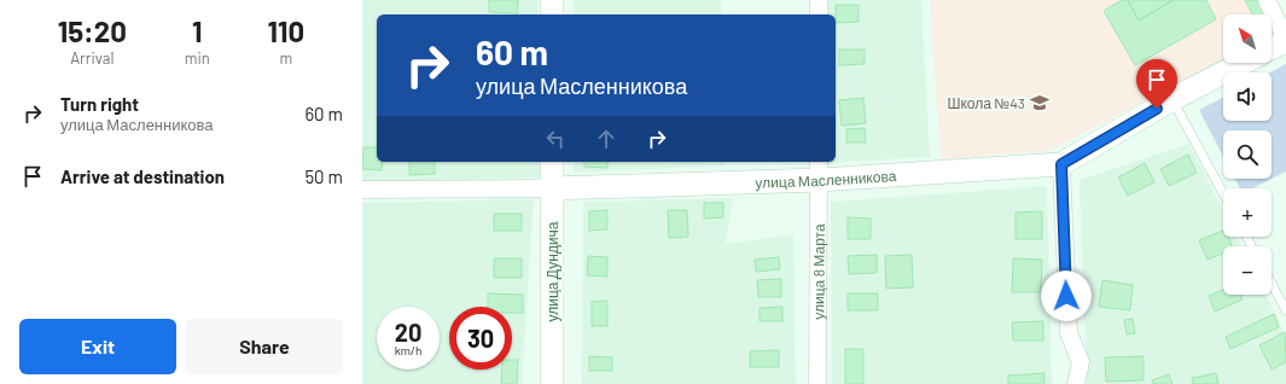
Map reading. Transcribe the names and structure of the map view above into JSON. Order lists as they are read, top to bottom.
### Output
{
  "streets": {
    "street": ["улица Масленникова", "улица Дундича", "улица 8 Марта"]
  },
  "crossings": [
    ["улица Масленникова", "улица Дундича"],
    ["улица Масленникова", "улица 8 Марта"]
  ],
  "places": {
    "school or university": ["Школа №43"]
  },
  "north": "top left",
  "page": {
    "eta": [
      "15:20",
      "Arrival",
      "1",
      "min",
      "110",
      "m"
    ],
    "map_buttons": ["+", "−"],
    "turn": ["60 m", "улица Масленникова"],
    "list": [
      {
        "name": "Turn right",
        "note": "улица Масленникова",
        "value": "60 m"
      },
      {
        "name": "Arrive at destination",
        "value": "50 m"
      }
    ],
    "speed": "20 km/h",
    "limit": "30",
    "buttons": ["Exit", "Share"]
  }
}
